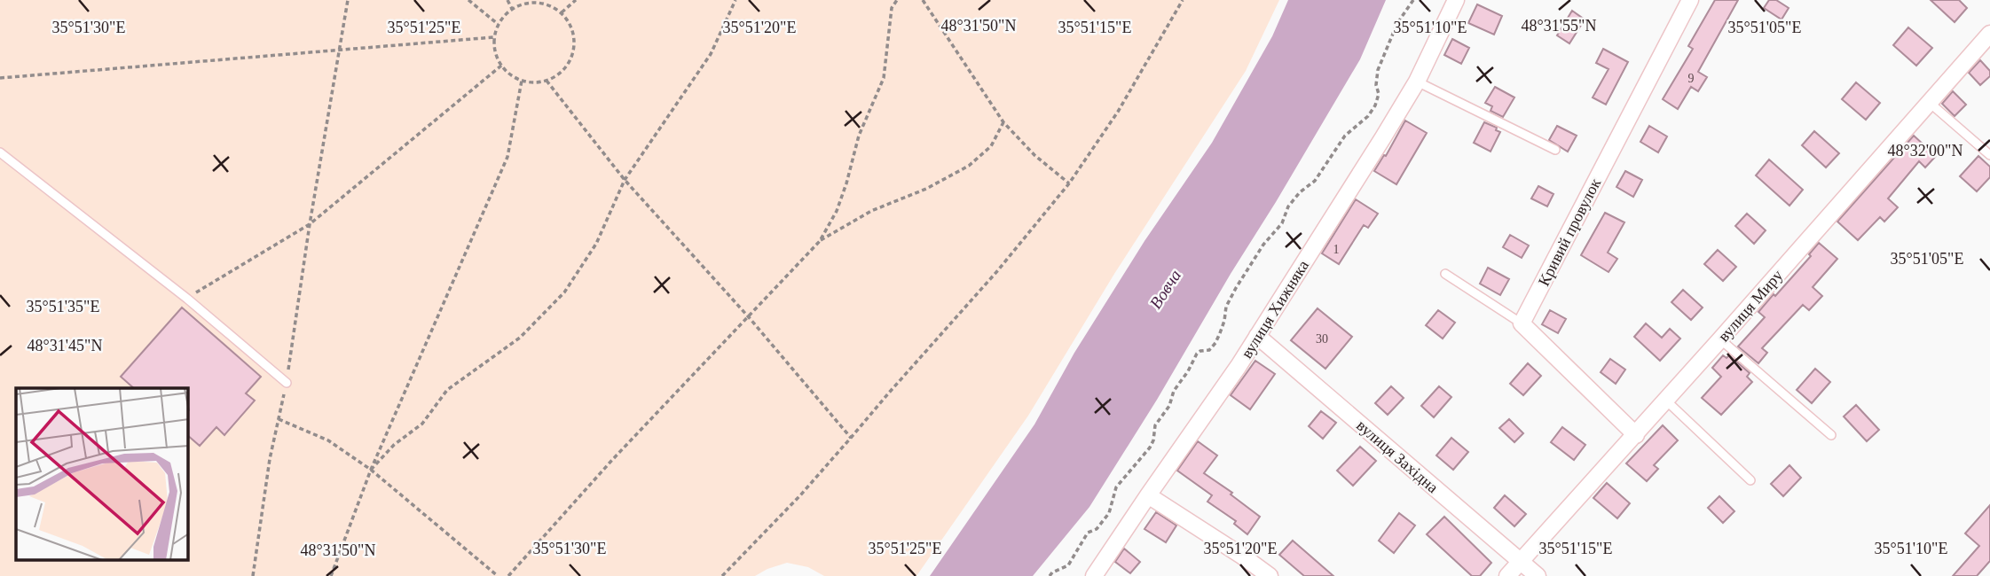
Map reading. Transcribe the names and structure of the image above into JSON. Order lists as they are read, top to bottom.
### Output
{
  "streets": {
    "street": [
      "Кривий провулок",
      "вулиця Миру",
      "вулиця Хижняка",
      "вулиця Західна"
    ]
  },
  "crossings": [
    ["вулиця Миру", "вулиця Західна"],
    ["вулиця Хижняка", "вулиця Західна"]
  ],
  "water": ["Вовча"],
  "house_numbers": ["9", "1", "30"],
  "coordinates": [
    "48°31'50\"N",
    "48°31'55\"N",
    "35°51'30\"E",
    "35°51'25\"E",
    "35°51'20\"E",
    "35°51'15\"E",
    "35°51'10\"E",
    "35°51'05\"E",
    "48°32'00\"N",
    "35°51'35\"E",
    "48°31'45\"N"
  ]
}
